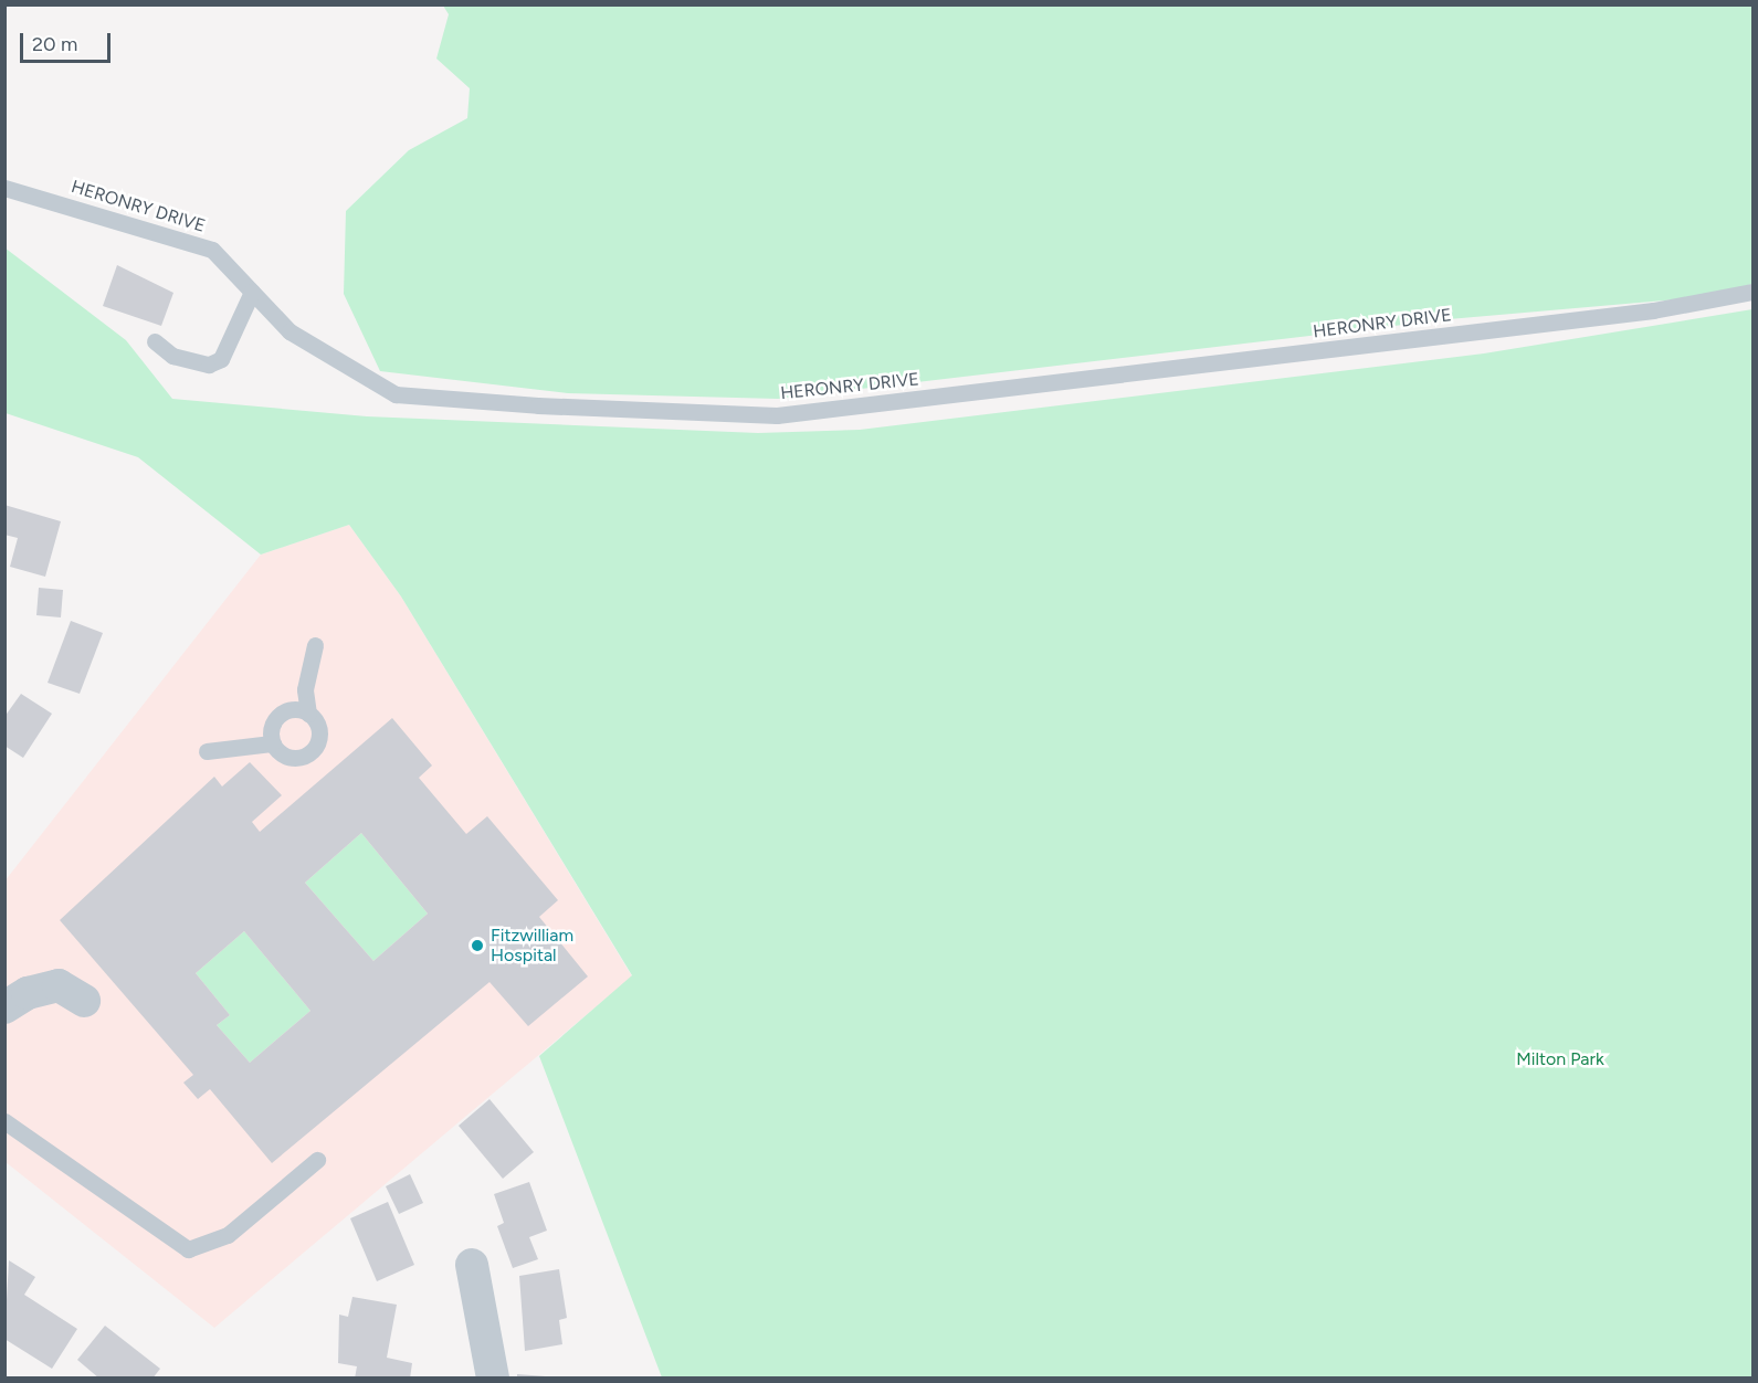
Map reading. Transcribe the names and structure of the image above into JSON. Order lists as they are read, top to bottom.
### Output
{
  "streets": {
    "lane": ["HERONRY DRIVE"]
  },
  "parks": ["Milton Park"],
  "places": ["Fitzwilliam Hospital"],
  "scale_bar": "20 m"
}
